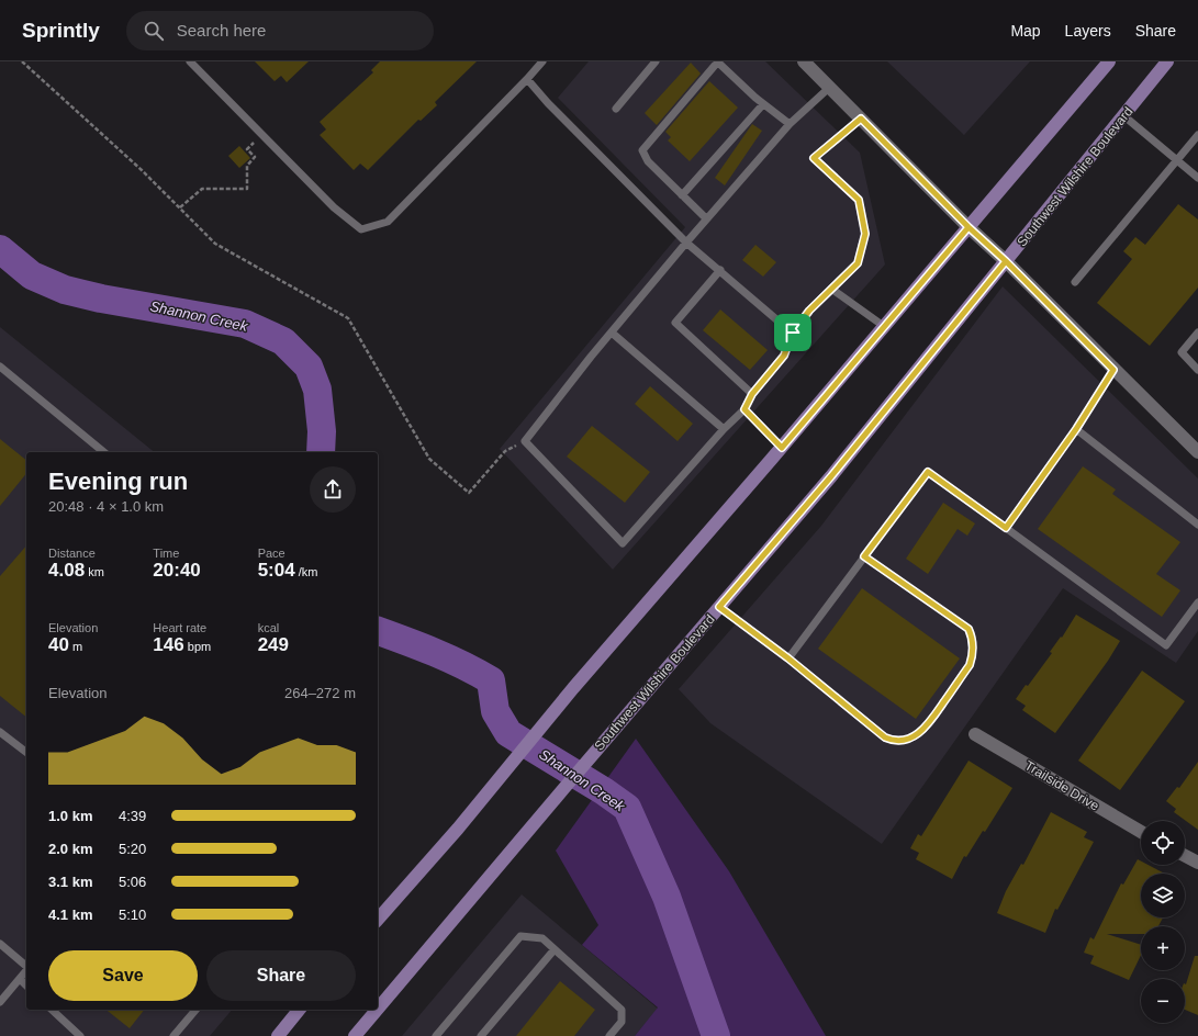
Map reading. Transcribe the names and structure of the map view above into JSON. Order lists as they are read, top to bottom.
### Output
{
  "streets": {
    "main road": ["Southwest Wilshire Boulevard"],
    "street": ["Trailside Drive"]
  },
  "water": ["Shannon Creek"],
  "page": {
    "header": "Sprintly",
    "search": "Search here",
    "nav": ["Map", "Layers", "Share"],
    "heading": ["Evening run", "20:48 · 4 × 1.0 km"],
    "stats": [
      ["Distance", "4.08 km"],
      ["Time", "20:40"],
      ["Pace", "5:04 /km"],
      ["Elevation", "40 m"],
      ["Heart rate", "146 bpm"],
      ["kcal", "249"]
    ],
    "chart": ["Elevation", "264–272 m"],
    "list": [
      {
        "name": "1.0 km",
        "note": "4:39"
      },
      {
        "name": "2.0 km",
        "note": "5:20"
      },
      {
        "name": "3.1 km",
        "note": "5:06"
      },
      {
        "name": "4.1 km",
        "note": "5:10"
      }
    ],
    "map_buttons": ["+", "−"],
    "buttons": ["Save", "Share"]
  }
}
